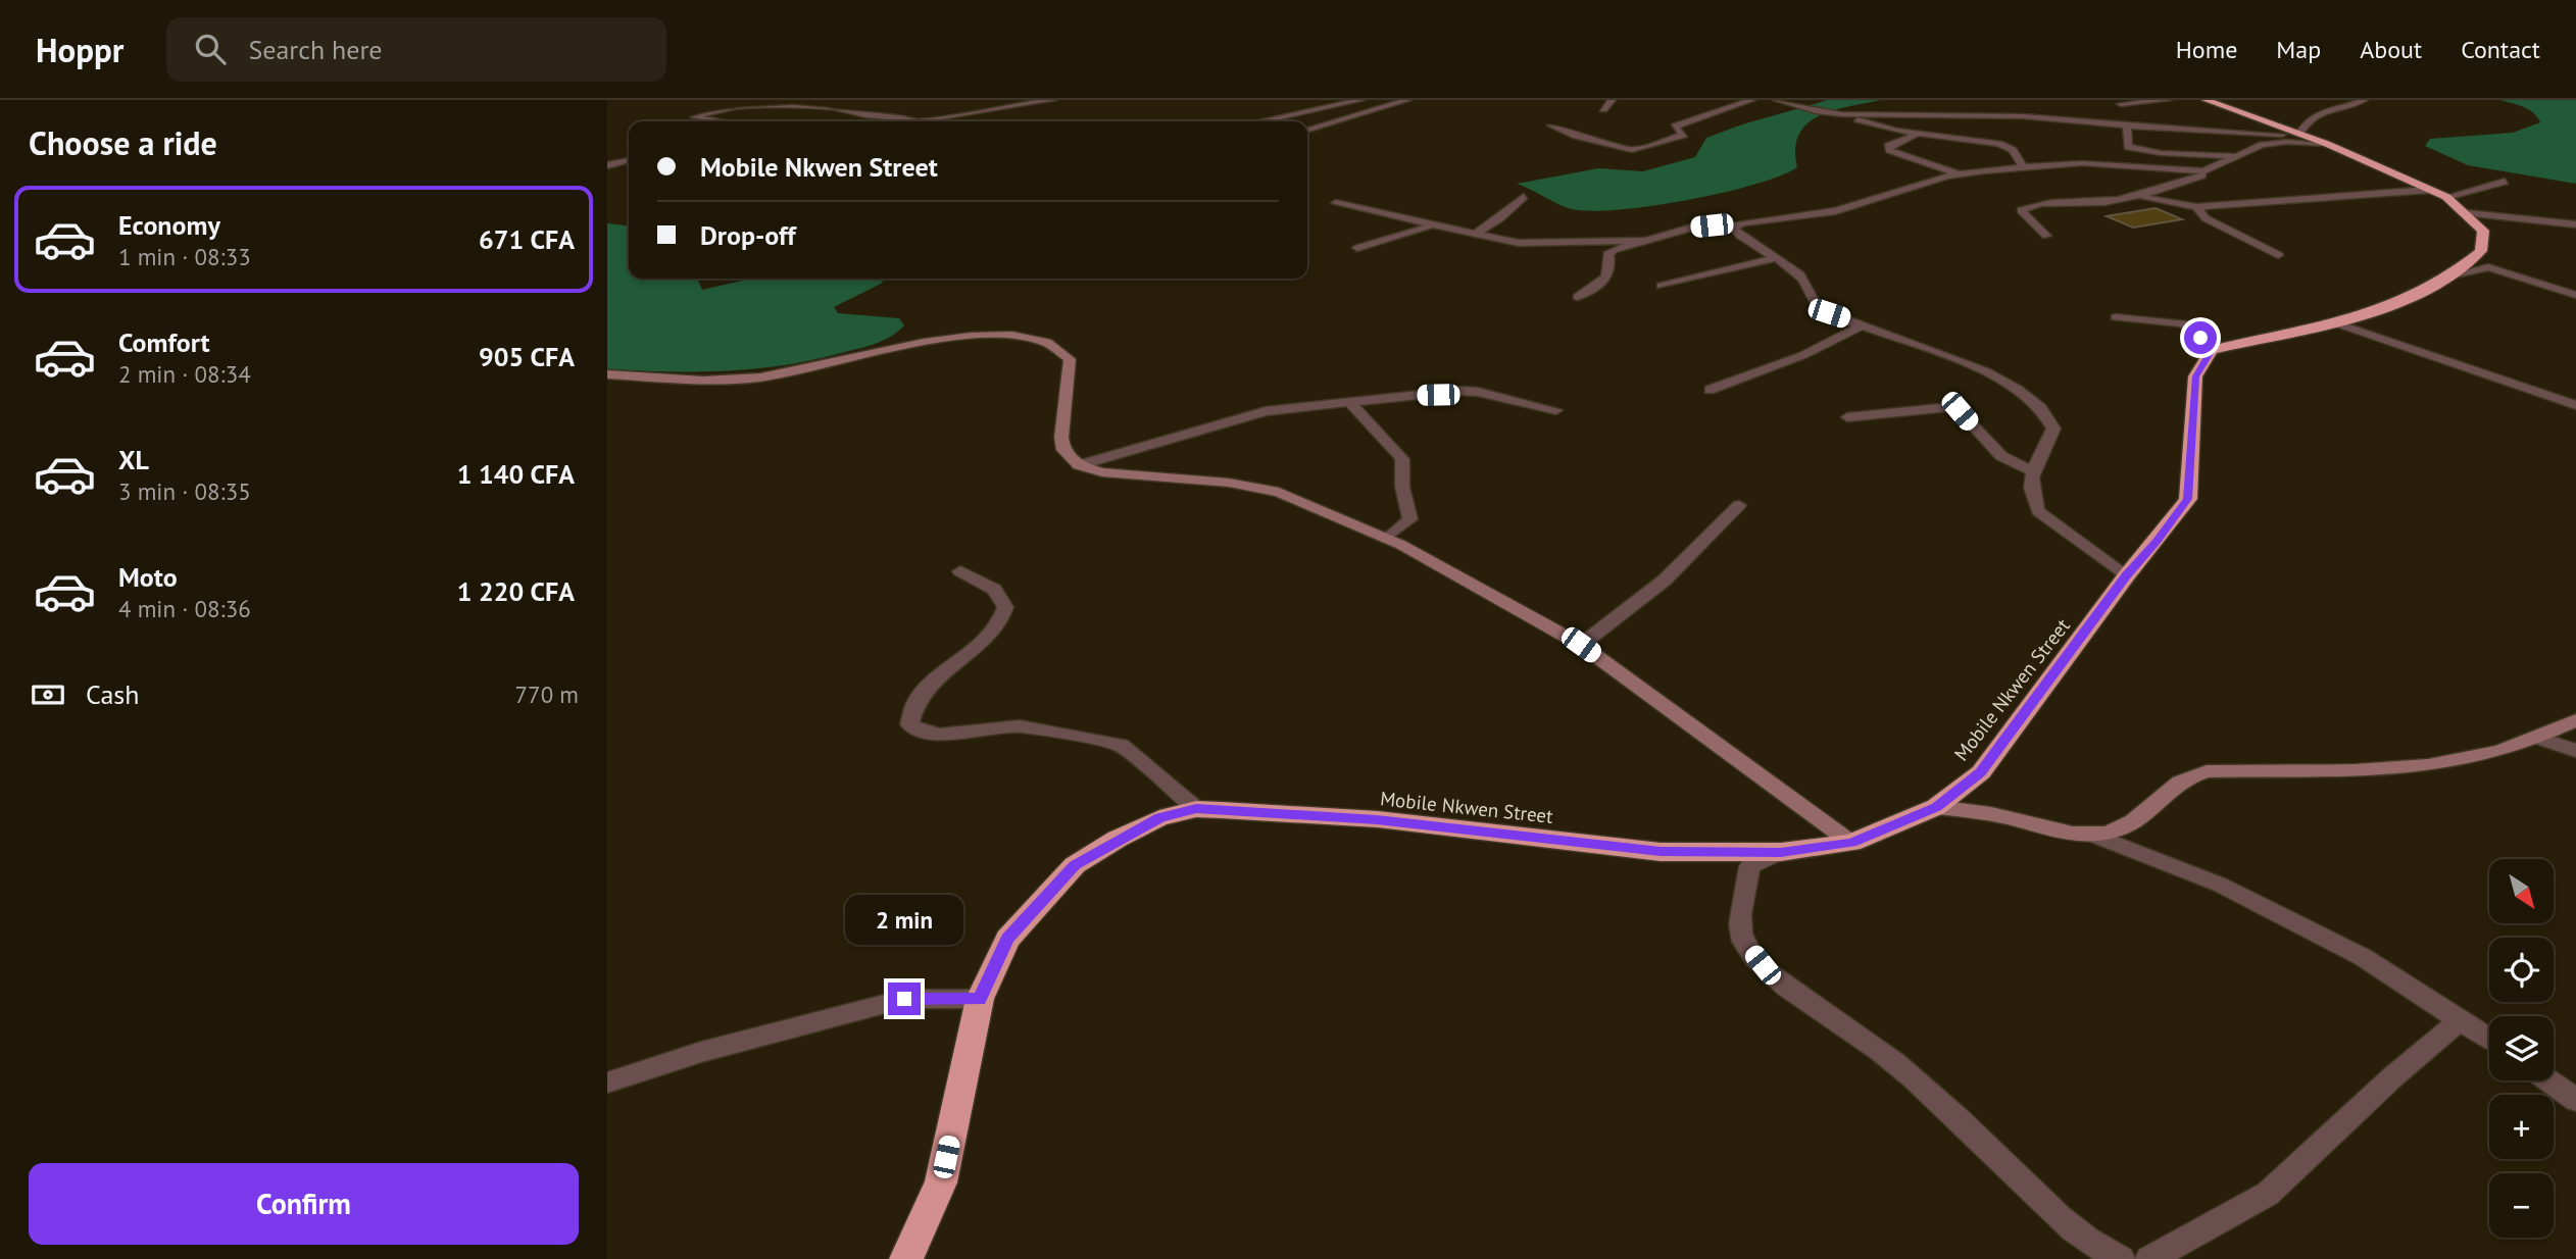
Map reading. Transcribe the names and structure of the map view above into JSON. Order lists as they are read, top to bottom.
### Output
{
  "streets": {
    "highway": ["Mobile Nkwen Street"]
  },
  "north": "bottom right",
  "page": {
    "header": "Hoppr",
    "search": "Search here",
    "nav": [
      "Home",
      "Map",
      "About",
      "Contact"
    ],
    "heading": "Choose a ride",
    "banner": ["Mobile Nkwen Street", "Drop-off"],
    "list": [
      {
        "name": "Economy",
        "note": "1 min · 08:33",
        "value": "671 CFA"
      },
      {
        "name": "Comfort",
        "note": "2 min · 08:34",
        "value": "905 CFA"
      },
      {
        "name": "XL",
        "note": "3 min · 08:35",
        "value": "1 140 CFA"
      },
      {
        "name": "Moto",
        "note": "4 min · 08:36",
        "value": "1 220 CFA"
      }
    ],
    "pay": ["Cash", "770 m"],
    "map_buttons": ["+", "−"],
    "bubble": "2 min",
    "buttons": "Confirm"
  }
}
